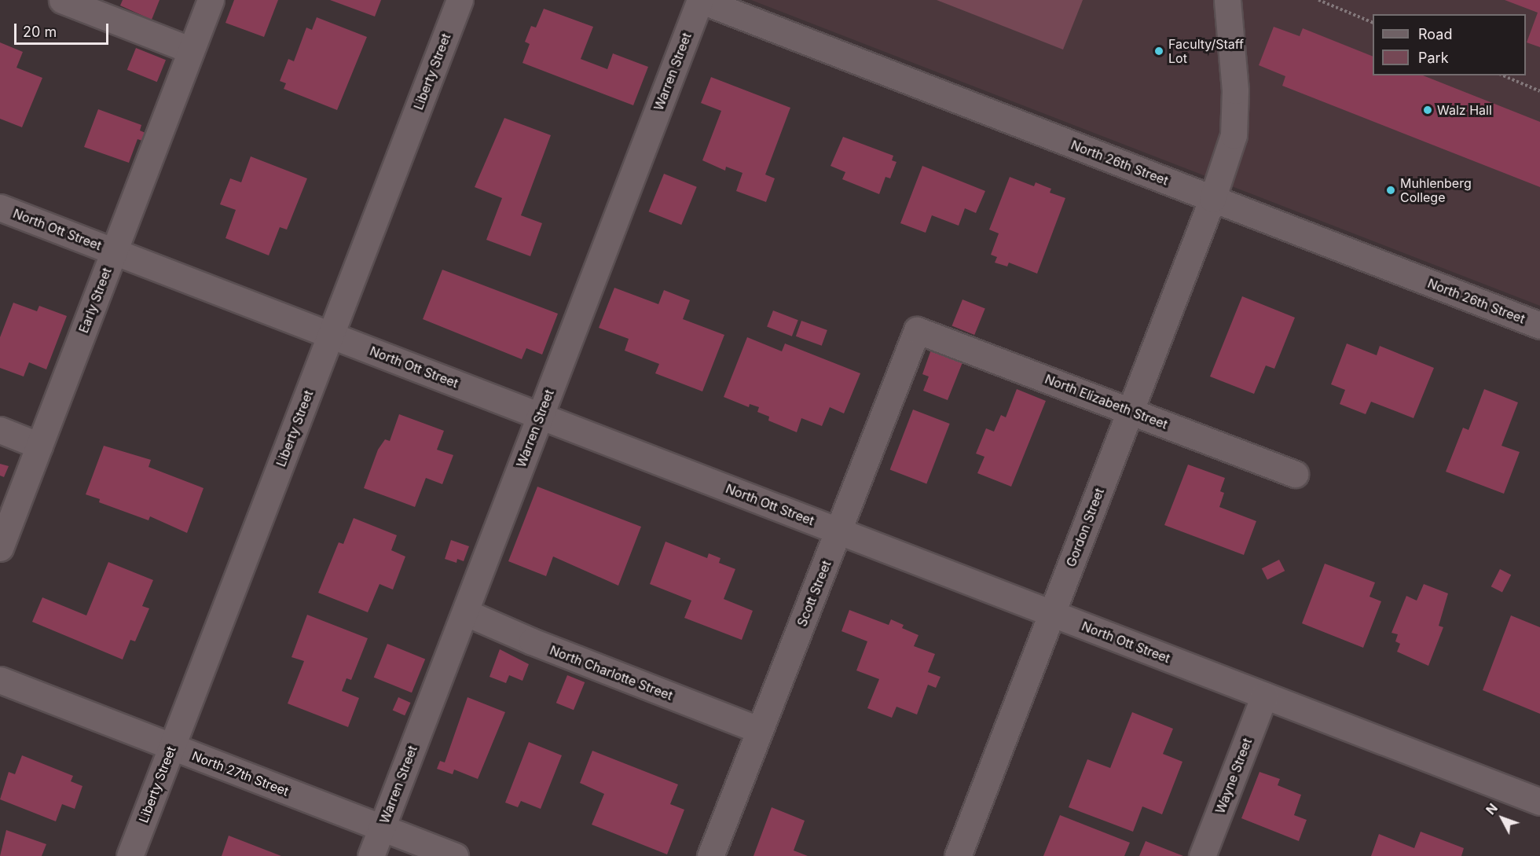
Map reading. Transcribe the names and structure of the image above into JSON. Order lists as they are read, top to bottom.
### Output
{
  "streets": {
    "street": [
      "Liberty Street",
      "Warren Street",
      "North 26th Street",
      "North Ott Street",
      "Early Street",
      "North Elizabeth Street",
      "Gordon Street",
      "Scott Street",
      "North Charlotte Street",
      "North 27th Street",
      "Wayne Street"
    ]
  },
  "crossings": [
    ["Liberty Street", "North Ott Street"],
    ["Liberty Street", "North 27th Street"],
    ["Warren Street", "North 26th Street"],
    ["Warren Street", "North Ott Street"],
    ["Warren Street", "North Charlotte Street"],
    ["Warren Street", "North 27th Street"],
    ["North 26th Street", "Gordon Street"],
    ["North Ott Street", "Early Street"],
    ["North Ott Street", "Gordon Street"],
    ["North Ott Street", "Scott Street"],
    ["North Ott Street", "Wayne Street"],
    ["North Elizabeth Street", "Gordon Street"],
    ["North Elizabeth Street", "Scott Street"],
    ["Scott Street", "North Charlotte Street"]
  ],
  "places": ["Faculty/Staff Lot", "Walz Hall", "Muhlenberg College"],
  "legend": ["Road", "Park"],
  "scale_bar": "20 m",
  "north": "top left"
}
